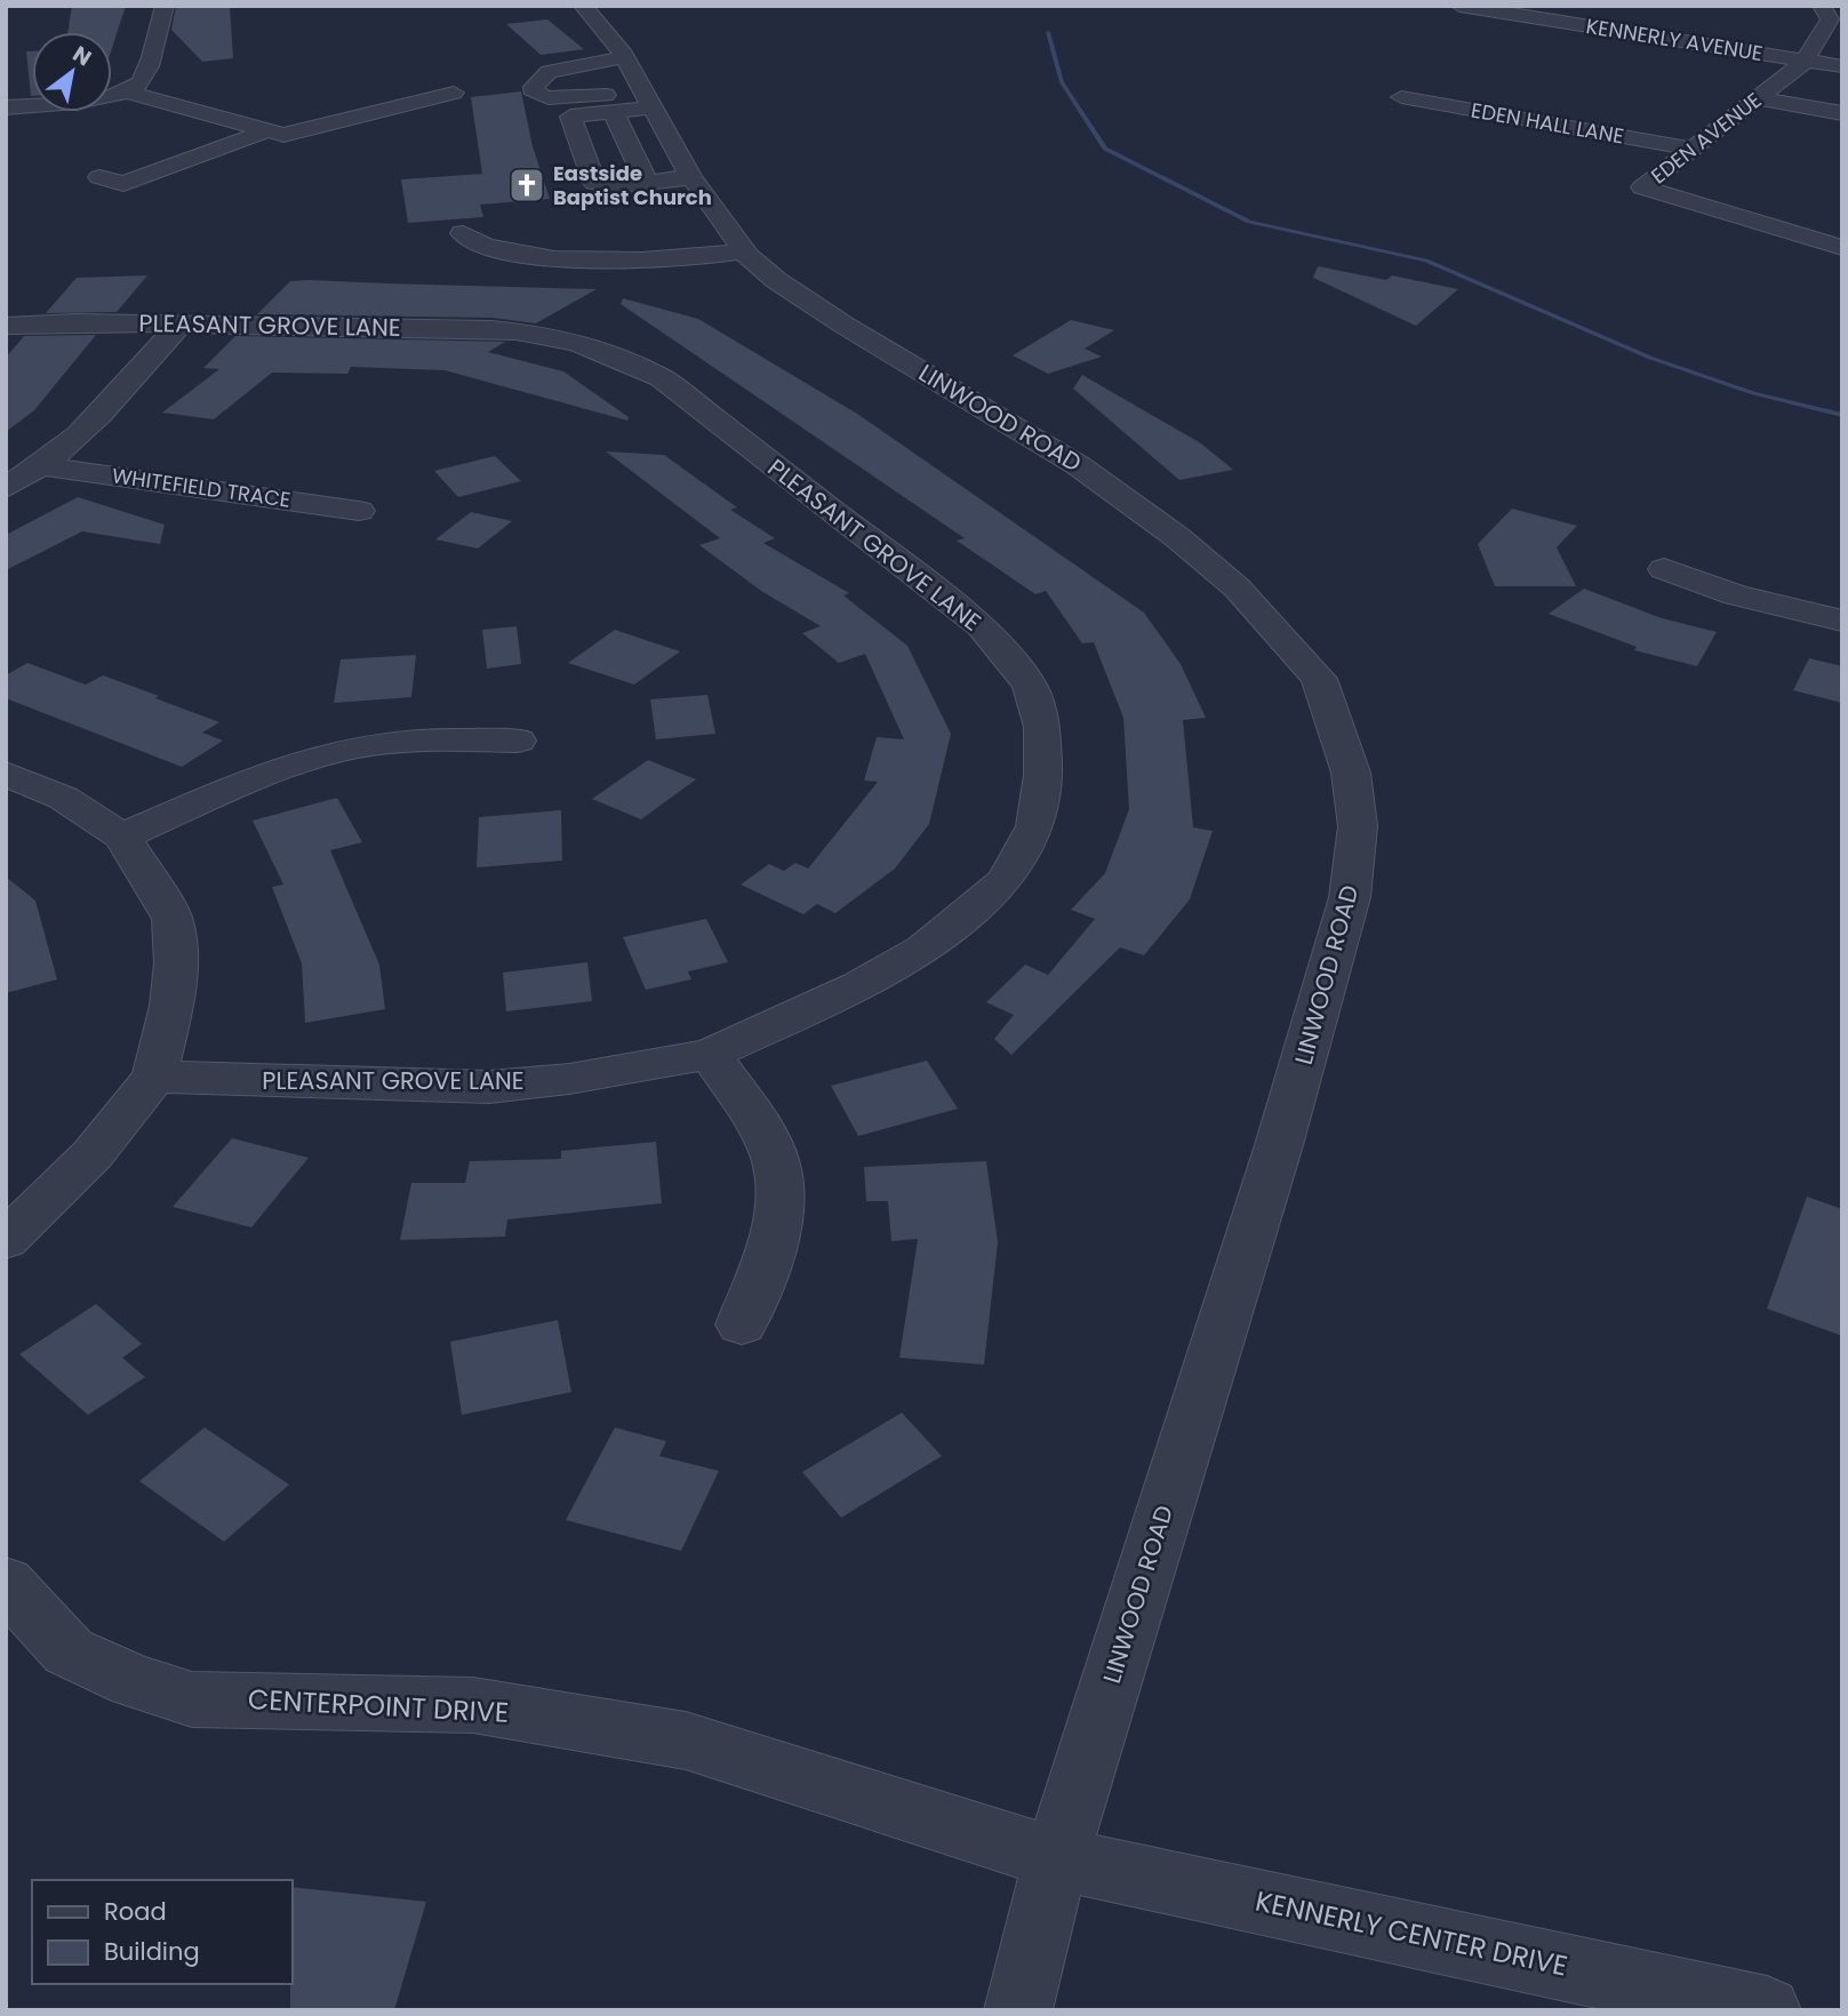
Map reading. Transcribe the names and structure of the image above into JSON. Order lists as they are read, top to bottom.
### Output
{
  "streets": {
    "street": [
      "KENNERLY AVENUE",
      "EDEN HALL LANE",
      "EDEN AVENUE",
      "PLEASANT GROVE LANE",
      "LINWOOD ROAD",
      "WHITEFIELD TRACE",
      "CENTERPOINT DRIVE",
      "KENNERLY CENTER DRIVE"
    ]
  },
  "crossings": [
    ["KENNERLY AVENUE", "EDEN AVENUE"],
    ["EDEN HALL LANE", "EDEN AVENUE"],
    ["LINWOOD ROAD", "CENTERPOINT DRIVE"],
    ["LINWOOD ROAD", "KENNERLY CENTER DRIVE"],
    ["CENTERPOINT DRIVE", "KENNERLY CENTER DRIVE"]
  ],
  "places": {
    "church": ["Eastside Baptist Church"]
  },
  "legend": ["Road", "Building"],
  "north": "top right"
}
